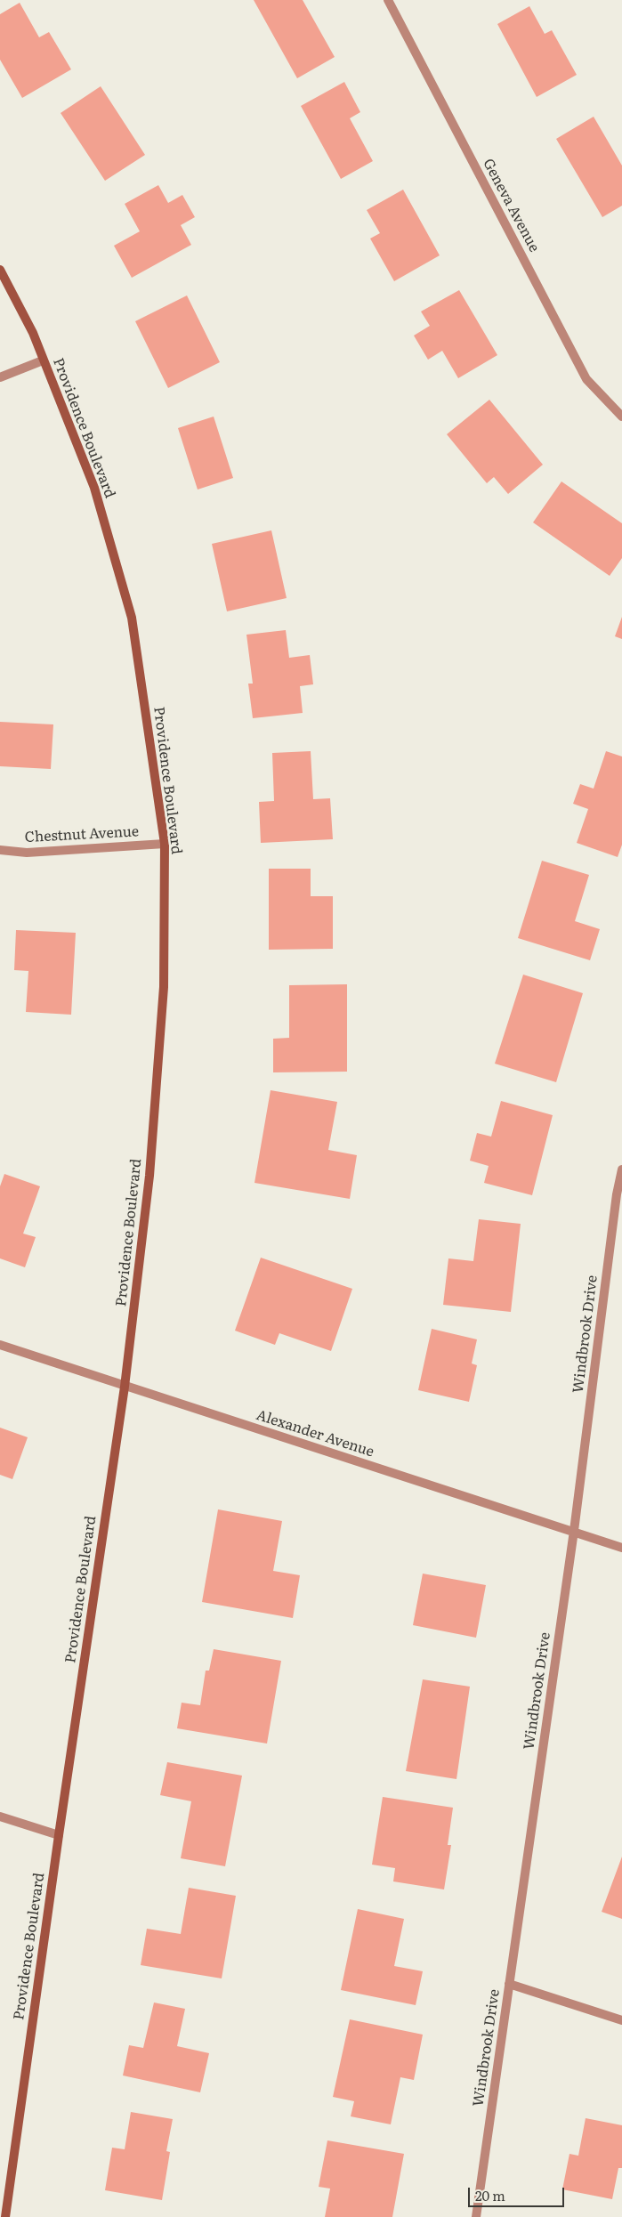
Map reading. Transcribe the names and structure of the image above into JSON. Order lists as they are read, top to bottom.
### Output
{
  "streets": {
    "main road": ["Providence Boulevard"],
    "street": [
      "Geneva Avenue",
      "Chestnut Avenue",
      "Windbrook Drive",
      "Alexander Avenue"
    ]
  },
  "crossings": [
    ["Providence Boulevard", "Chestnut Avenue"],
    ["Providence Boulevard", "Alexander Avenue"],
    ["Windbrook Drive", "Alexander Avenue"]
  ],
  "scale_bar": "20 m"
}
